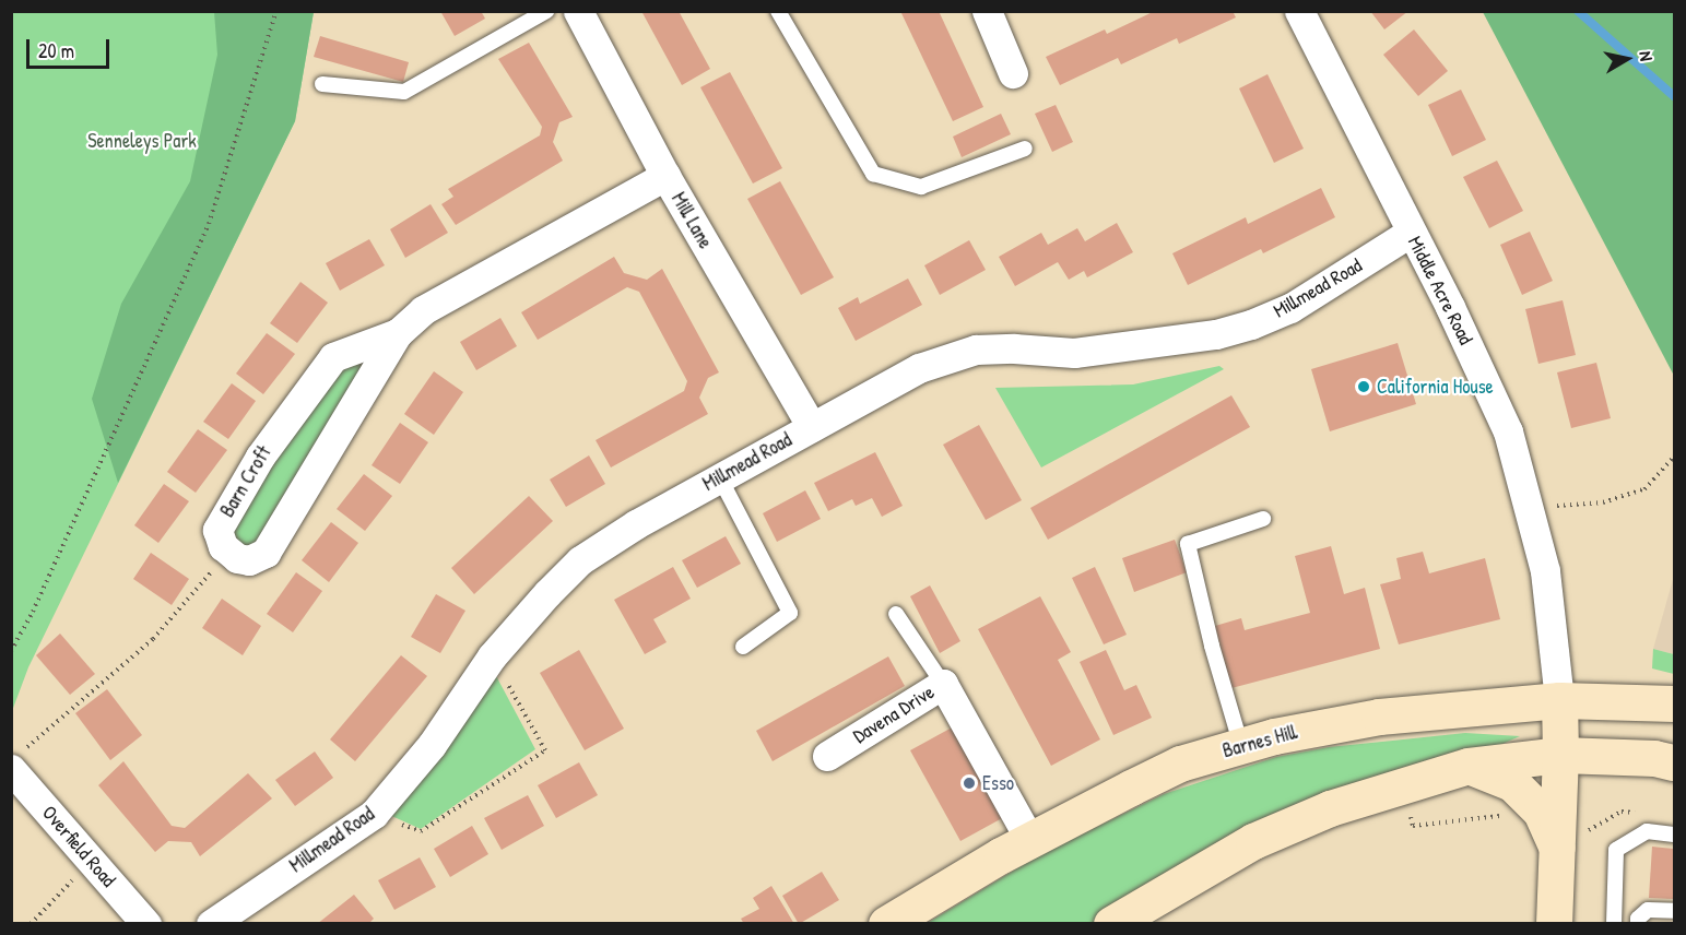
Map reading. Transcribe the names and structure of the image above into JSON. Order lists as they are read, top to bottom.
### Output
{
  "streets": {
    "main road": ["Barnes Hill"],
    "street": [
      "Mill Lane",
      "Millmead Road",
      "Middle Acre Road",
      "Barn Croft",
      "Davena Drive",
      "Overfield Road"
    ]
  },
  "crossings": [
    ["Mill Lane", "Millmead Road"],
    ["Mill Lane", "Barn Croft"],
    ["Millmead Road", "Middle Acre Road"],
    ["Middle Acre Road", "Barnes Hill"],
    ["Davena Drive", "Barnes Hill"]
  ],
  "parks": ["Senneleys Park"],
  "places": ["California House", "Esso"],
  "scale_bar": "20 m",
  "north": "right"
}
